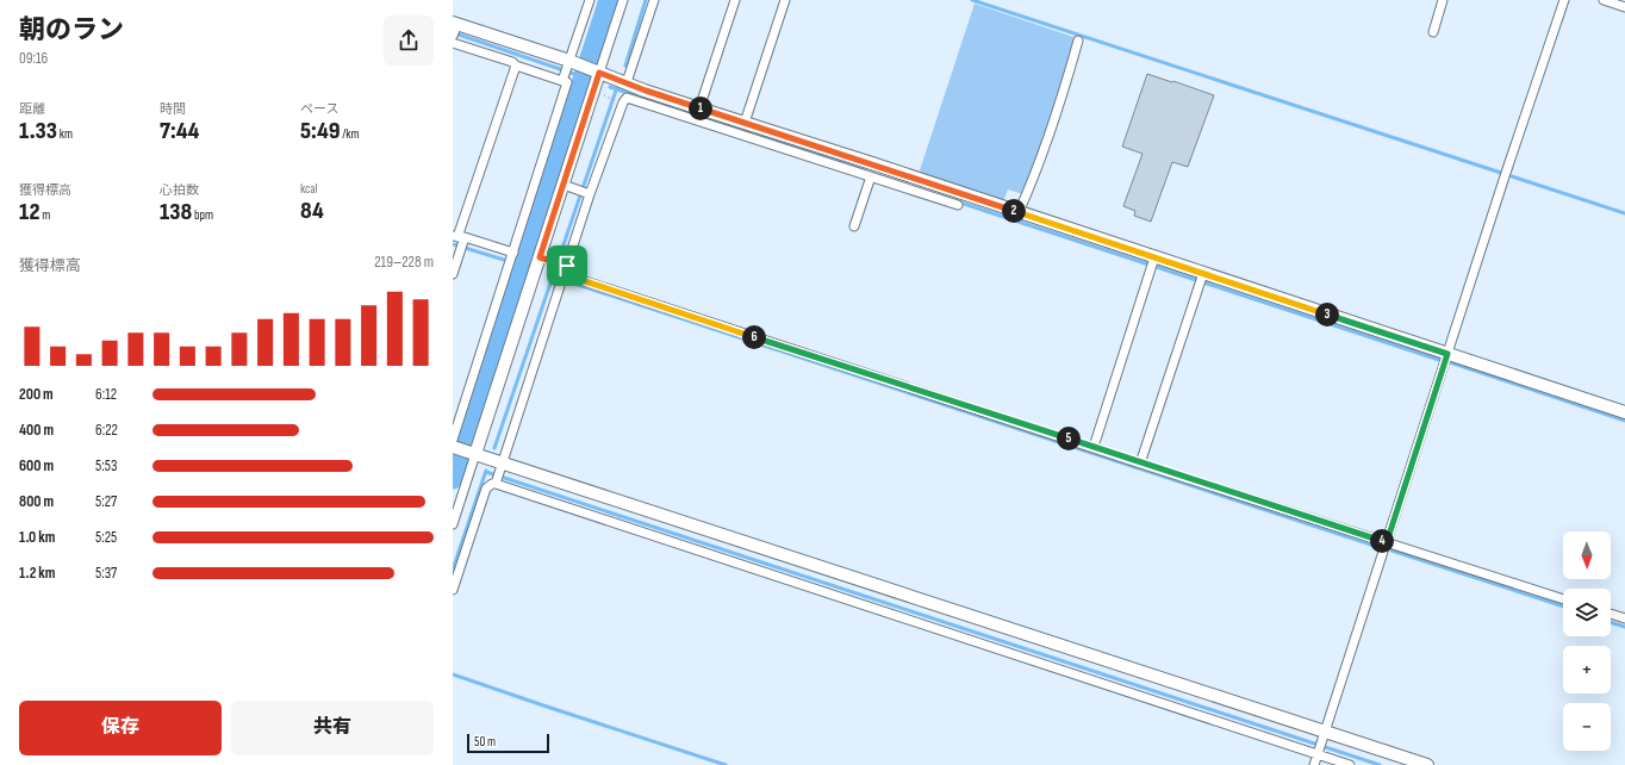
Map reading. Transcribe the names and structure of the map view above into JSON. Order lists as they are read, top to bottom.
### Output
{
  "scale_bar": "50 m",
  "north": "bottom",
  "page": {
    "heading": ["朝のラン", "09:16"],
    "stats": [
      ["距離", "1.33 km"],
      ["時間", "7:44"],
      ["ペース", "5:49 /km"],
      ["獲得標高", "12 m"],
      ["心拍数", "138 bpm"],
      ["kcal", "84"]
    ],
    "pins": [
      "1",
      "2",
      "3",
      "6",
      "5",
      "4"
    ],
    "chart": ["獲得標高", "219–228 m"],
    "list": [
      {
        "name": "200 m",
        "note": "6:12"
      },
      {
        "name": "400 m",
        "note": "6:22"
      },
      {
        "name": "600 m",
        "note": "5:53"
      },
      {
        "name": "800 m",
        "note": "5:27"
      },
      {
        "name": "1.0 km",
        "note": "5:25"
      },
      {
        "name": "1.2 km",
        "note": "5:37"
      }
    ],
    "map_buttons": ["+", "−"],
    "buttons": ["保存", "共有"],
    "scale": "50 m"
  }
}
